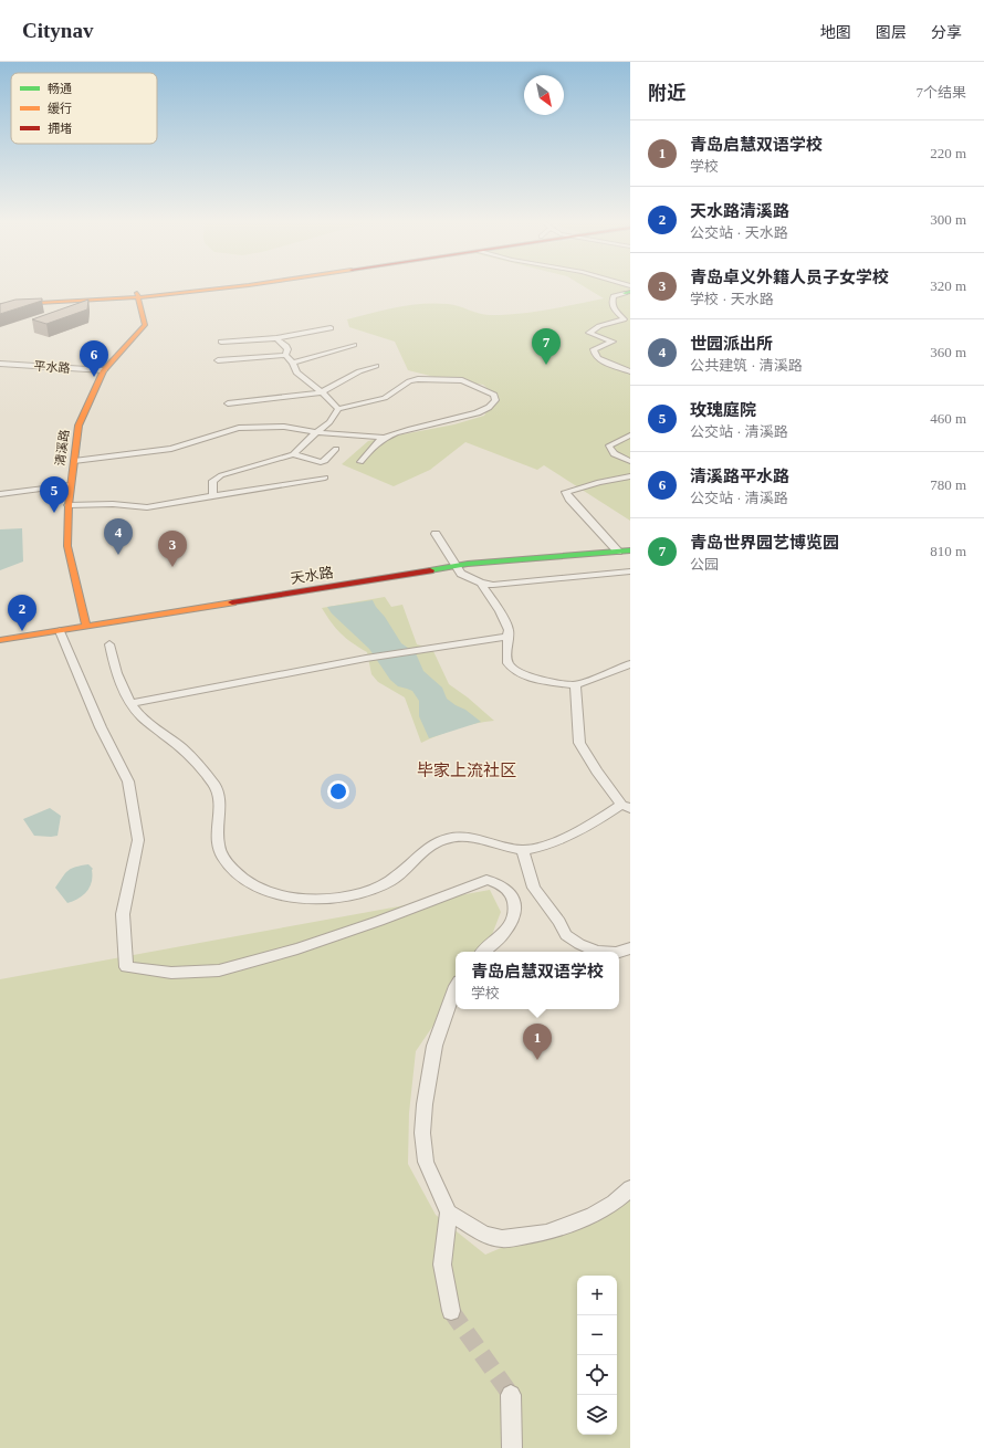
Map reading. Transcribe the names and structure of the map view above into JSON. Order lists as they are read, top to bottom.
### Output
{
  "streets": {
    "main road": ["清溪路", "天水路"],
    "street": ["平水路"]
  },
  "crossings": [
    ["平水路", "清溪路"],
    ["清溪路", "天水路"]
  ],
  "districts": ["毕家上流社区"],
  "legend": ["畅通", "缓行", "拥堵"],
  "north": "bottom right",
  "page": {
    "header": "Citynav",
    "nav": ["地图", "图层", "分享"],
    "heading": ["附近", "7个结果"],
    "list": [
      {
        "mark": "1",
        "name": "青岛启慧双语学校",
        "note": "学校",
        "value": "220 m"
      },
      {
        "mark": "2",
        "name": "天水路清溪路",
        "note": "公交站 · 天水路",
        "value": "300 m"
      },
      {
        "mark": "3",
        "name": "青岛卓义外籍人员子女学校",
        "note": "学校 · 天水路",
        "value": "320 m"
      },
      {
        "mark": "4",
        "name": "世园派出所",
        "note": "公共建筑 · 清溪路",
        "value": "360 m"
      },
      {
        "mark": "5",
        "name": "玫瑰庭院",
        "note": "公交站 · 清溪路",
        "value": "460 m"
      },
      {
        "mark": "6",
        "name": "清溪路平水路",
        "note": "公交站 · 清溪路",
        "value": "780 m"
      },
      {
        "mark": "7",
        "name": "青岛世界园艺博览园",
        "note": "公园",
        "value": "810 m"
      }
    ],
    "pins": [
      "7",
      "6",
      "5",
      "4",
      "3",
      "2",
      "1"
    ],
    "popup": ["青岛启慧双语学校", "学校"],
    "map_buttons": ["+", "−"]
  }
}
